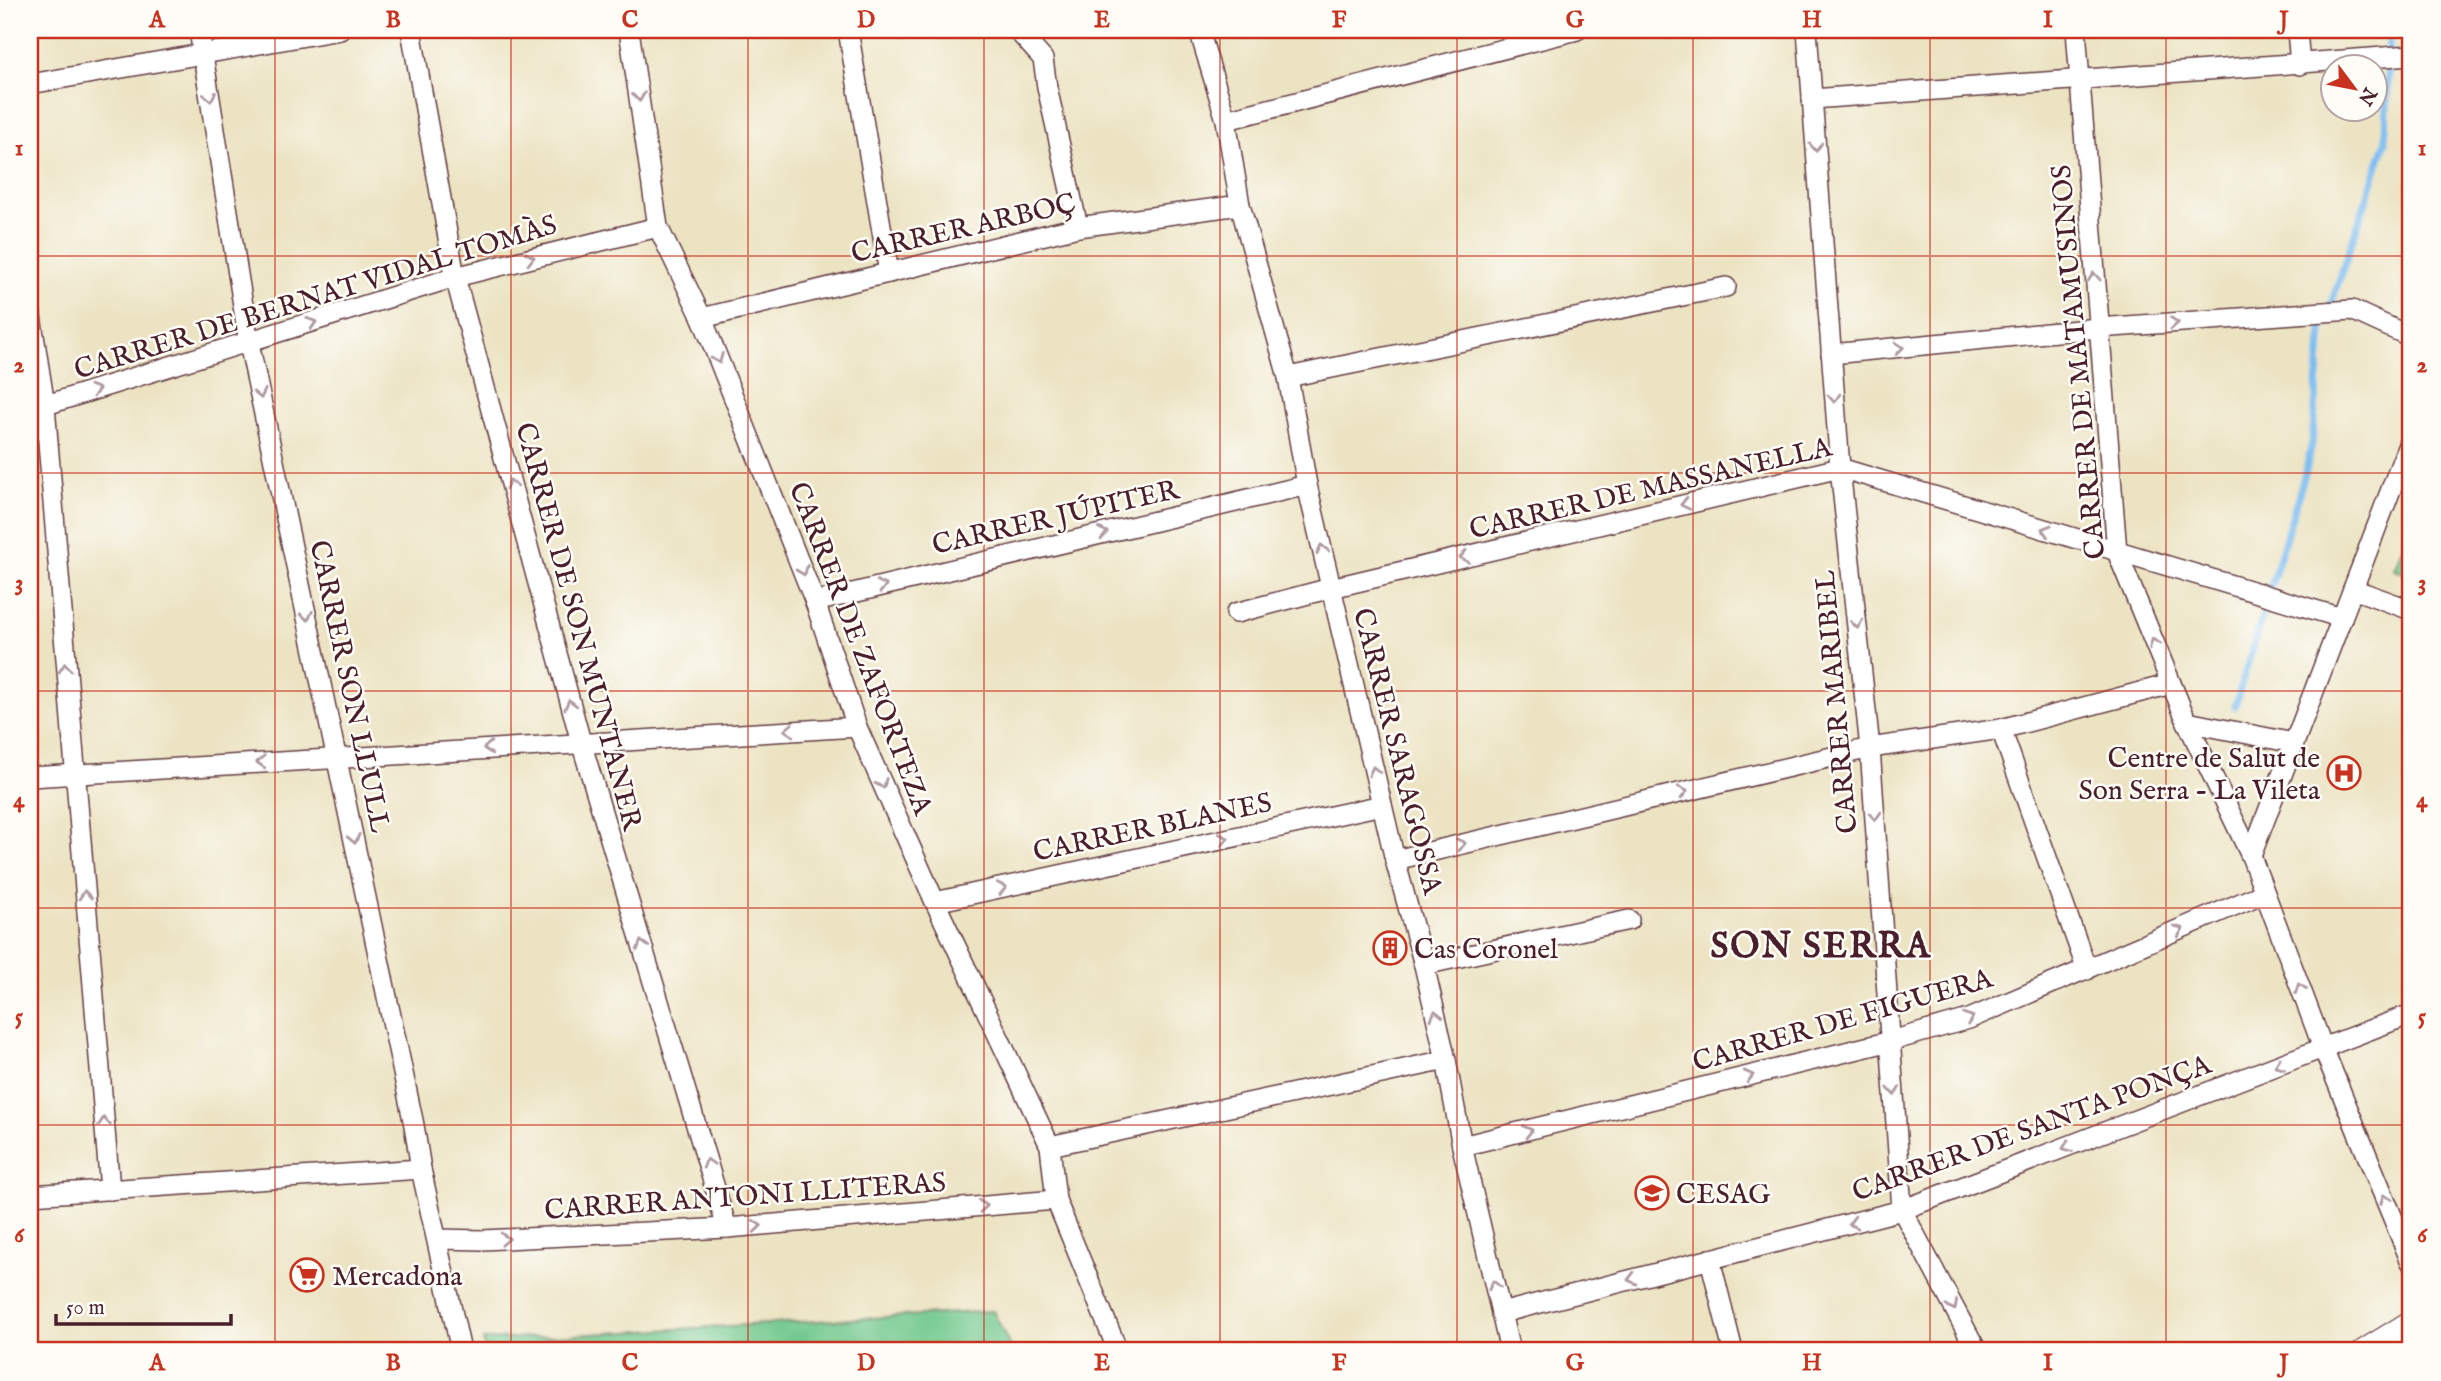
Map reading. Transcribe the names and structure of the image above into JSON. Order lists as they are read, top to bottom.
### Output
{
  "streets": {
    "street": [
      "CARRER ARBOÇ",
      "CARRER DE BERNAT VIDAL TOMÀS",
      "CARRER DE MATAMUSINOS",
      "CARRER DE MASSANELLA",
      "CARRER JÚPITER",
      "CARRER DE SON MUNTANER",
      "CARRER DE ZAFORTEZA",
      "CARRER SON LLULL",
      "CARRER MARIBEL",
      "CARRER SARAGOSSA",
      "CARRER BLANES",
      "CARRER DE FIGUERA",
      "CARRER DE SANTA PONÇA",
      "CARRER ANTONI LLITERAS"
    ]
  },
  "crossings": [
    ["CARRER ARBOÇ", "CARRER DE ZAFORTEZA"],
    ["CARRER ARBOÇ", "CARRER SARAGOSSA"],
    ["CARRER DE BERNAT VIDAL TOMÀS", "CARRER DE SON MUNTANER"],
    ["CARRER DE BERNAT VIDAL TOMÀS", "CARRER DE ZAFORTEZA"],
    ["CARRER DE BERNAT VIDAL TOMÀS", "CARRER SON LLULL"],
    ["CARRER DE MATAMUSINOS", "CARRER DE MASSANELLA"],
    ["CARRER DE MATAMUSINOS", "CARRER DE FIGUERA"],
    ["CARRER DE MATAMUSINOS", "CARRER DE SANTA PONÇA"],
    ["CARRER DE MASSANELLA", "CARRER MARIBEL"],
    ["CARRER DE MASSANELLA", "CARRER SARAGOSSA"],
    ["CARRER JÚPITER", "CARRER DE ZAFORTEZA"],
    ["CARRER JÚPITER", "CARRER SARAGOSSA"],
    ["CARRER DE SON MUNTANER", "CARRER ANTONI LLITERAS"],
    ["CARRER DE ZAFORTEZA", "CARRER BLANES"],
    ["CARRER DE ZAFORTEZA", "CARRER ANTONI LLITERAS"],
    ["CARRER SON LLULL", "CARRER ANTONI LLITERAS"],
    ["CARRER MARIBEL", "CARRER DE FIGUERA"],
    ["CARRER MARIBEL", "CARRER DE SANTA PONÇA"],
    ["CARRER SARAGOSSA", "CARRER BLANES"],
    ["CARRER SARAGOSSA", "CARRER DE FIGUERA"],
    ["CARRER SARAGOSSA", "CARRER DE SANTA PONÇA"]
  ],
  "one_way": [
    "CARRER DE BERNAT VIDAL TOMÀS",
    "CARRER DE MATAMUSINOS",
    "CARRER DE MASSANELLA",
    "CARRER JÚPITER",
    "CARRER DE SON MUNTANER",
    "CARRER DE ZAFORTEZA",
    "CARRER SON LLULL",
    "CARRER MARIBEL",
    "CARRER SARAGOSSA",
    "CARRER BLANES",
    "CARRER DE FIGUERA",
    "CARRER DE SANTA PONÇA",
    "CARRER ANTONI LLITERAS"
  ],
  "districts": ["SON SERRA"],
  "places": {
    "hospital": ["Centre de Salut de Son Serra - La Vileta"],
    "building": ["Cas Coronel"],
    "school or university": ["CESAG"],
    "supermarket": ["Mercadona"]
  },
  "scale_bar": "50 m",
  "north": "bottom right",
  "grid": {
    "columns": [
      "A",
      "B",
      "C",
      "D",
      "E",
      "F",
      "G",
      "H",
      "I",
      "J"
    ],
    "rows": [
      "1",
      "2",
      "3",
      "4",
      "5",
      "6"
    ]
  }
}
